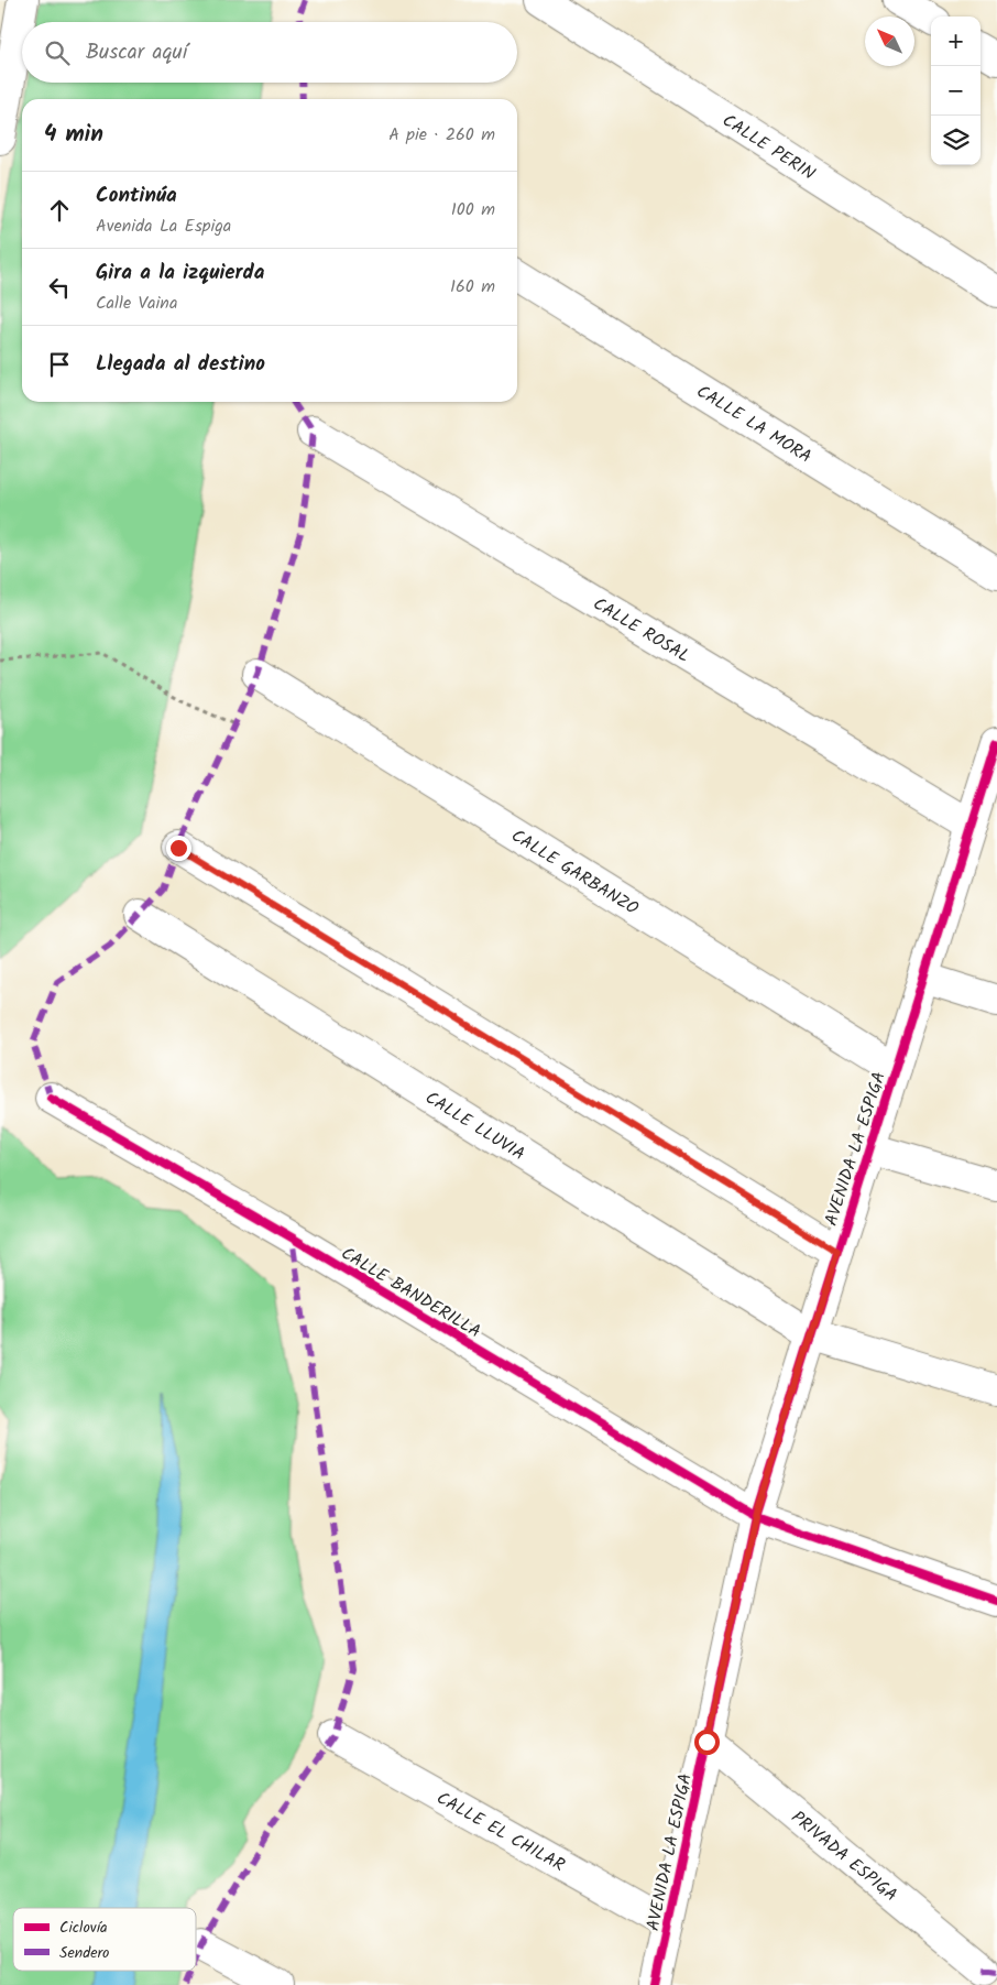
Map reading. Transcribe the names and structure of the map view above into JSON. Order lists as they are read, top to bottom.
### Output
{
  "streets": {
    "street": [
      "CALLE PERIN",
      "CALLE LA MORA",
      "CALLE ROSAL",
      "CALLE GARBANZO",
      "CALLE LLUVIA",
      "AVENIDA LA ESPIGA",
      "CALLE BANDERILLA",
      "CALLE EL CHILAR",
      "PRIVADA ESPIGA"
    ]
  },
  "crossings": [
    ["CALLE ROSAL", "AVENIDA LA ESPIGA"],
    ["CALLE GARBANZO", "AVENIDA LA ESPIGA"],
    ["CALLE LLUVIA", "AVENIDA LA ESPIGA"],
    ["AVENIDA LA ESPIGA", "CALLE BANDERILLA"],
    ["AVENIDA LA ESPIGA", "CALLE EL CHILAR"],
    ["AVENIDA LA ESPIGA", "PRIVADA ESPIGA"]
  ],
  "legend": ["Ciclovía", "Sendero"],
  "north": "top left",
  "page": {
    "map_buttons": ["+", "−"],
    "search": "Buscar aquí",
    "heading": ["4 min", "A pie · 260 m"],
    "list": [
      ["Continúa", "Avenida La Espiga", "100 m"],
      ["Gira a la izquierda", "Calle Vaina", "160 m"],
      "Llegada al destino"
    ]
  }
}
